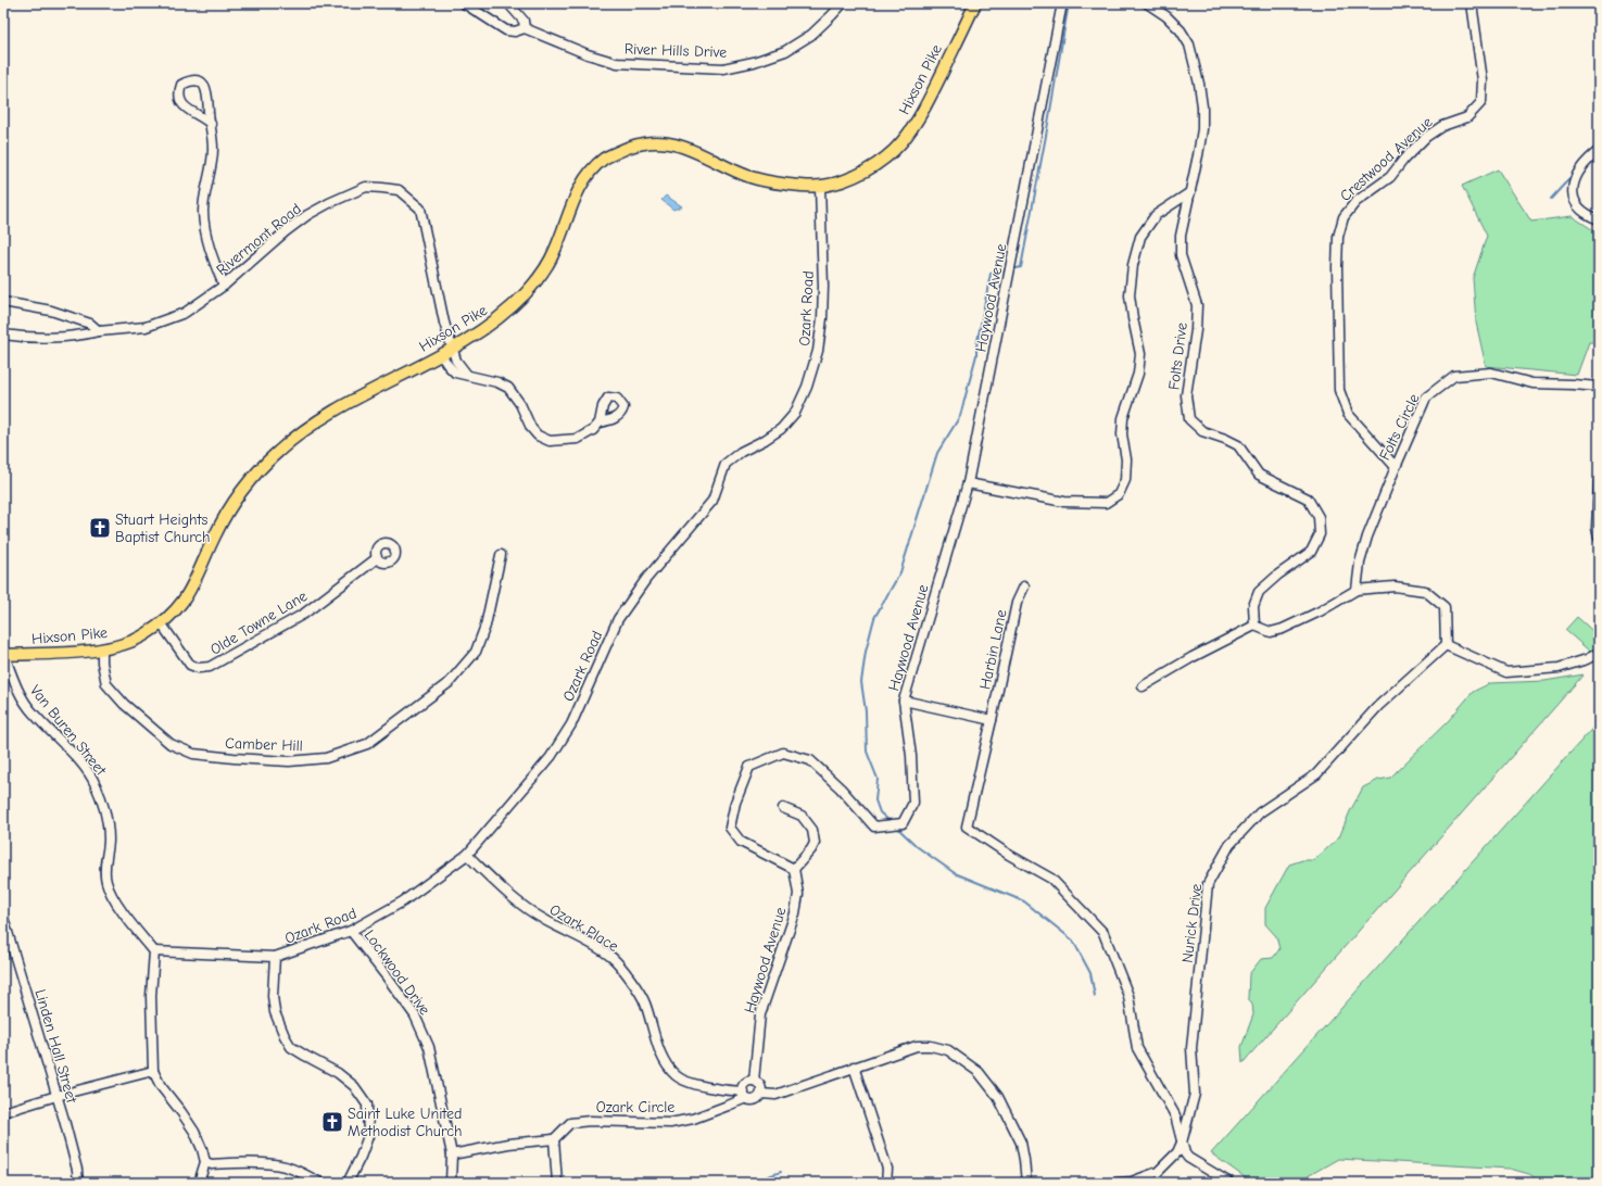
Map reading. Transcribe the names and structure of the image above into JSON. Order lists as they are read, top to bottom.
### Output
{
  "streets": {
    "main road": ["Hixson Pike"],
    "street": [
      "River Hills Drive",
      "Crestwood Avenue",
      "Rivermont Road",
      "Haywood Avenue",
      "Ozark Road",
      "Folts Drive",
      "Folts Circle",
      "Olde Towne Lane",
      "Harbin Lane",
      "Van Buren Street",
      "Camber Hill",
      "Nurick Drive",
      "Ozark Place",
      "Lockwood Drive",
      "Linden Hall Street",
      "Ozark Circle"
    ]
  },
  "crossings": [
    ["Hixson Pike", "Rivermont Road"],
    ["Hixson Pike", "Ozark Road"],
    ["Hixson Pike", "Olde Towne Lane"],
    ["Hixson Pike", "Van Buren Street"],
    ["Hixson Pike", "Camber Hill"],
    ["Crestwood Avenue", "Folts Circle"],
    ["Haywood Avenue", "Ozark Place"],
    ["Haywood Avenue", "Ozark Circle"],
    ["Ozark Road", "Van Buren Street"],
    ["Ozark Road", "Ozark Place"],
    ["Ozark Road", "Lockwood Drive"],
    ["Harbin Lane", "Nurick Drive"],
    ["Ozark Place", "Ozark Circle"]
  ],
  "places": {
    "church": ["Stuart Heights Baptist Church", "Saint Luke United Methodist Church"]
  }
}
